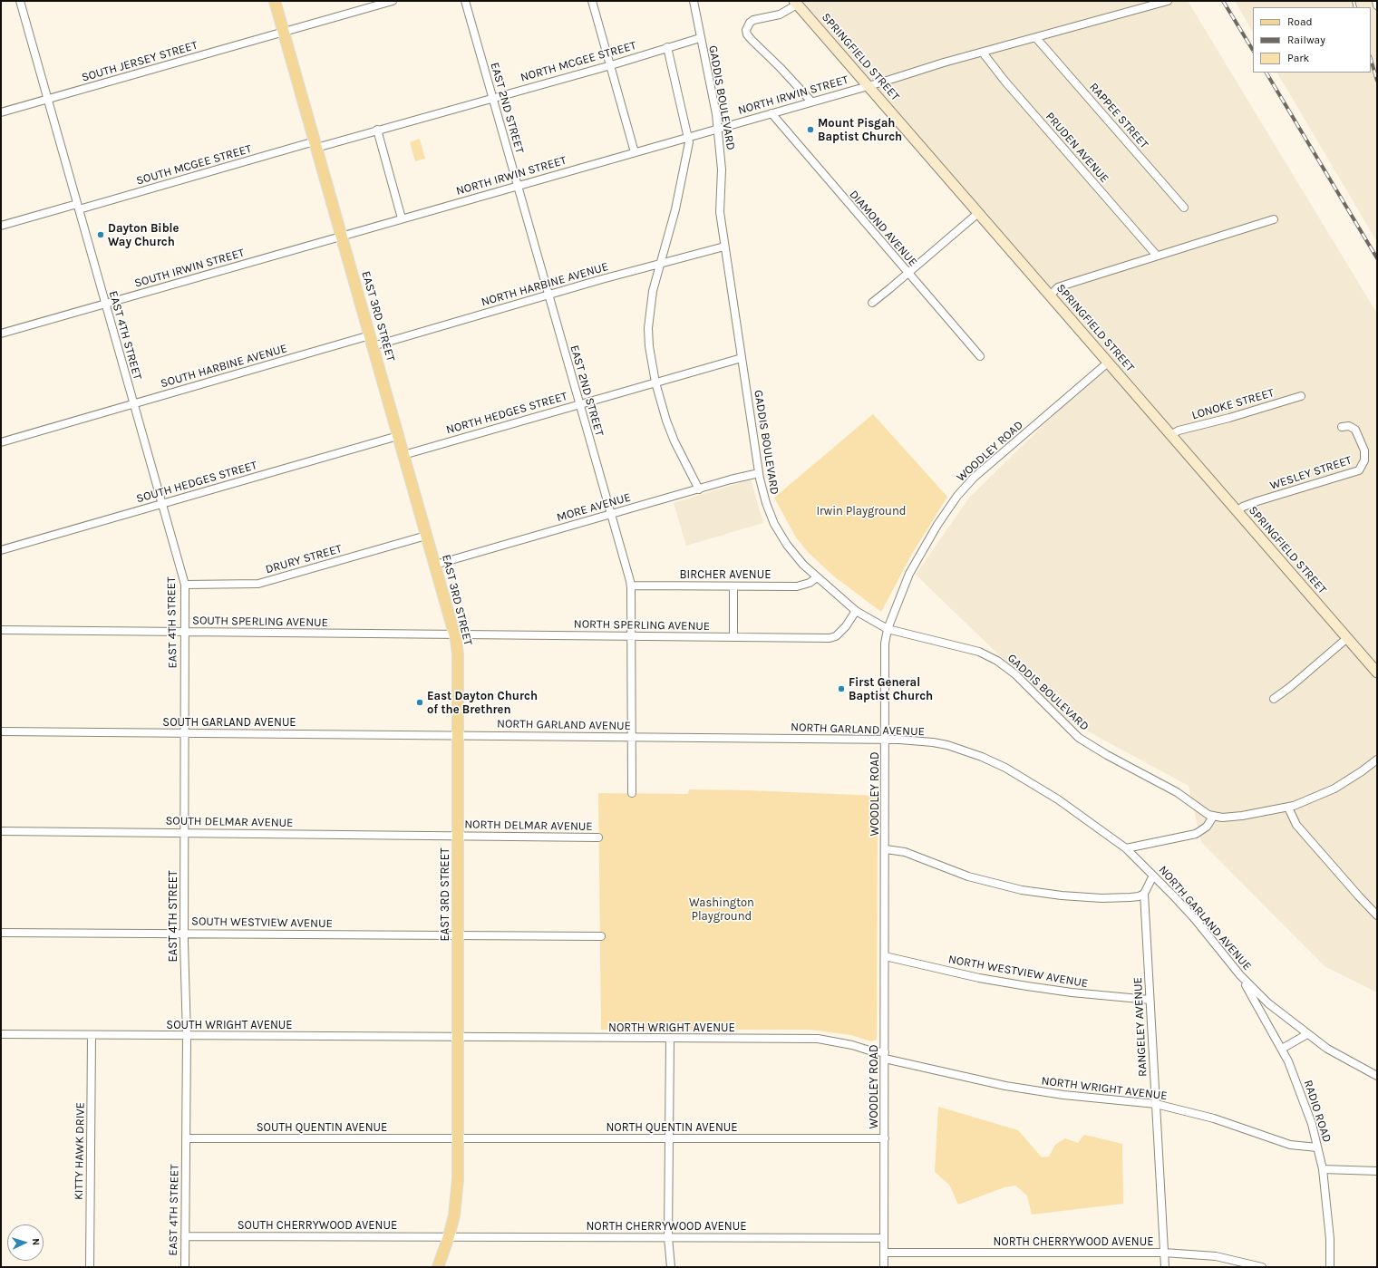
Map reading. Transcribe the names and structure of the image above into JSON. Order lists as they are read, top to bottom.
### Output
{
  "streets": {
    "main road": ["SPRINGFIELD STREET", "EAST 3RD STREET"],
    "street": [
      "SOUTH JERSEY STREET",
      "NORTH MCGEE STREET",
      "NORTH IRWIN STREET",
      "GADDIS BOULEVARD",
      "EAST 2ND STREET",
      "RAPPEE STREET",
      "PRUDEN AVENUE",
      "SOUTH MCGEE STREET",
      "DIAMOND AVENUE",
      "SOUTH IRWIN STREET",
      "NORTH HARBINE AVENUE",
      "EAST 4TH STREET",
      "SOUTH HARBINE AVENUE",
      "LONOKE STREET",
      "NORTH HEDGES STREET",
      "WOODLEY ROAD",
      "WESLEY STREET",
      "SOUTH HEDGES STREET",
      "MORE AVENUE",
      "DRURY STREET",
      "BIRCHER AVENUE",
      "SOUTH SPERLING AVENUE",
      "NORTH SPERLING AVENUE",
      "SOUTH GARLAND AVENUE",
      "NORTH GARLAND AVENUE",
      "SOUTH DELMAR AVENUE",
      "NORTH DELMAR AVENUE",
      "SOUTH WESTVIEW AVENUE",
      "NORTH WESTVIEW AVENUE",
      "SOUTH WRIGHT AVENUE",
      "RANGELEY AVENUE",
      "NORTH WRIGHT AVENUE",
      "RADIO ROAD",
      "SOUTH QUENTIN AVENUE",
      "NORTH QUENTIN AVENUE",
      "KITTY HAWK DRIVE",
      "SOUTH CHERRYWOOD AVENUE",
      "NORTH CHERRYWOOD AVENUE"
    ]
  },
  "crossings": [
    ["SPRINGFIELD STREET", "NORTH IRWIN STREET"],
    ["SPRINGFIELD STREET", "LONOKE STREET"],
    ["SPRINGFIELD STREET", "WOODLEY ROAD"],
    ["SPRINGFIELD STREET", "WESLEY STREET"],
    ["SOUTH JERSEY STREET", "EAST 3RD STREET"],
    ["SOUTH JERSEY STREET", "EAST 4TH STREET"],
    ["NORTH MCGEE STREET", "GADDIS BOULEVARD"],
    ["NORTH MCGEE STREET", "EAST 2ND STREET"],
    ["NORTH MCGEE STREET", "SOUTH MCGEE STREET"],
    ["NORTH MCGEE STREET", "EAST 3RD STREET"],
    ["NORTH IRWIN STREET", "GADDIS BOULEVARD"],
    ["NORTH IRWIN STREET", "EAST 2ND STREET"],
    ["NORTH IRWIN STREET", "RAPPEE STREET"],
    ["NORTH IRWIN STREET", "PRUDEN AVENUE"],
    ["NORTH IRWIN STREET", "DIAMOND AVENUE"],
    ["NORTH IRWIN STREET", "SOUTH IRWIN STREET"],
    ["NORTH IRWIN STREET", "EAST 3RD STREET"],
    ["GADDIS BOULEVARD", "NORTH HARBINE AVENUE"],
    ["GADDIS BOULEVARD", "NORTH HEDGES STREET"],
    ["GADDIS BOULEVARD", "WOODLEY ROAD"],
    ["GADDIS BOULEVARD", "MORE AVENUE"],
    ["GADDIS BOULEVARD", "BIRCHER AVENUE"],
    ["GADDIS BOULEVARD", "NORTH SPERLING AVENUE"],
    ["EAST 2ND STREET", "NORTH HARBINE AVENUE"],
    ["EAST 2ND STREET", "NORTH HEDGES STREET"],
    ["EAST 2ND STREET", "MORE AVENUE"],
    ["EAST 2ND STREET", "BIRCHER AVENUE"],
    ["EAST 2ND STREET", "NORTH SPERLING AVENUE"],
    ["EAST 2ND STREET", "NORTH GARLAND AVENUE"],
    ["SOUTH MCGEE STREET", "EAST 3RD STREET"],
    ["SOUTH MCGEE STREET", "EAST 4TH STREET"],
    ["SOUTH IRWIN STREET", "EAST 3RD STREET"],
    ["SOUTH IRWIN STREET", "EAST 4TH STREET"],
    ["NORTH HARBINE AVENUE", "EAST 3RD STREET"],
    ["EAST 3RD STREET", "SOUTH HARBINE AVENUE"],
    ["EAST 3RD STREET", "NORTH HEDGES STREET"],
    ["EAST 3RD STREET", "SOUTH HEDGES STREET"],
    ["EAST 3RD STREET", "MORE AVENUE"],
    ["EAST 3RD STREET", "DRURY STREET"],
    ["EAST 3RD STREET", "SOUTH SPERLING AVENUE"],
    ["EAST 3RD STREET", "NORTH SPERLING AVENUE"],
    ["EAST 3RD STREET", "SOUTH GARLAND AVENUE"],
    ["EAST 3RD STREET", "NORTH GARLAND AVENUE"],
    ["EAST 3RD STREET", "SOUTH DELMAR AVENUE"],
    ["EAST 3RD STREET", "NORTH DELMAR AVENUE"],
    ["EAST 3RD STREET", "SOUTH WESTVIEW AVENUE"],
    ["EAST 3RD STREET", "SOUTH WRIGHT AVENUE"],
    ["EAST 3RD STREET", "NORTH WRIGHT AVENUE"],
    ["EAST 3RD STREET", "SOUTH QUENTIN AVENUE"],
    ["EAST 3RD STREET", "NORTH QUENTIN AVENUE"],
    ["EAST 3RD STREET", "SOUTH CHERRYWOOD AVENUE"],
    ["EAST 3RD STREET", "NORTH CHERRYWOOD AVENUE"],
    ["EAST 4TH STREET", "SOUTH HARBINE AVENUE"],
    ["EAST 4TH STREET", "SOUTH HEDGES STREET"],
    ["EAST 4TH STREET", "DRURY STREET"],
    ["EAST 4TH STREET", "SOUTH SPERLING AVENUE"],
    ["EAST 4TH STREET", "SOUTH GARLAND AVENUE"],
    ["EAST 4TH STREET", "SOUTH DELMAR AVENUE"],
    ["EAST 4TH STREET", "SOUTH WESTVIEW AVENUE"],
    ["EAST 4TH STREET", "SOUTH WRIGHT AVENUE"],
    ["EAST 4TH STREET", "SOUTH QUENTIN AVENUE"],
    ["EAST 4TH STREET", "SOUTH CHERRYWOOD AVENUE"],
    ["WOODLEY ROAD", "NORTH GARLAND AVENUE"],
    ["WOODLEY ROAD", "NORTH WESTVIEW AVENUE"],
    ["WOODLEY ROAD", "NORTH WRIGHT AVENUE"],
    ["WOODLEY ROAD", "NORTH QUENTIN AVENUE"],
    ["WOODLEY ROAD", "NORTH CHERRYWOOD AVENUE"],
    ["SOUTH SPERLING AVENUE", "NORTH SPERLING AVENUE"],
    ["SOUTH GARLAND AVENUE", "NORTH GARLAND AVENUE"],
    ["NORTH GARLAND AVENUE", "RANGELEY AVENUE"],
    ["NORTH GARLAND AVENUE", "RADIO ROAD"],
    ["SOUTH DELMAR AVENUE", "NORTH DELMAR AVENUE"],
    ["NORTH WESTVIEW AVENUE", "RANGELEY AVENUE"],
    ["SOUTH WRIGHT AVENUE", "NORTH WRIGHT AVENUE"],
    ["SOUTH WRIGHT AVENUE", "KITTY HAWK DRIVE"],
    ["RANGELEY AVENUE", "NORTH WRIGHT AVENUE"],
    ["RANGELEY AVENUE", "NORTH CHERRYWOOD AVENUE"],
    ["NORTH WRIGHT AVENUE", "RADIO ROAD"],
    ["SOUTH QUENTIN AVENUE", "NORTH QUENTIN AVENUE"],
    ["SOUTH CHERRYWOOD AVENUE", "NORTH CHERRYWOOD AVENUE"]
  ],
  "parks": ["Irwin Playground", "Washington Playground"],
  "places": [
    "Mount Pisgah Baptist Church",
    "Dayton Bible Way Church",
    "First General Baptist Church",
    "East Dayton Church of the Brethren"
  ],
  "legend": ["Road", "Railway", "Park"],
  "north": "right"
}
